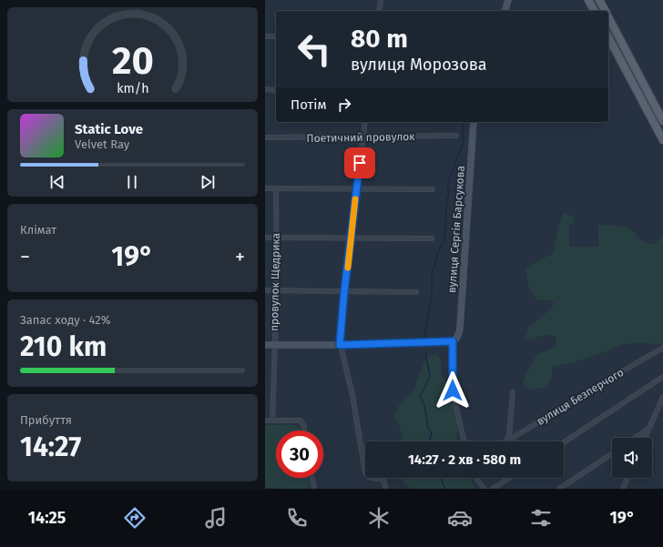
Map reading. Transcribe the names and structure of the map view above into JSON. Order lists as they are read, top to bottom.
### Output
{
  "streets": {
    "main road": ["вулиця Сергія Барсукова"],
    "street": ["Поетичний провулок", "провулок Щедрика", "вулиця Безперчого"]
  },
  "page": {
    "turn": ["80 m", "вулиця Морозова"],
    "then": "Потім",
    "song": ["Static Love", "Velvet Ray"],
    "tile": [
      "Клімат",
      ["Запас ходу · 42%", "210 km"],
      ["Прибуття", "14:27"]
    ],
    "heat": ["−", "19°", "+"],
    "limit": "30",
    "trip": "14:27 · 2 хв · 580 m",
    "tabs": ["14:25", "19°"],
    "gauge": ["20", "km/h"]
  }
}
